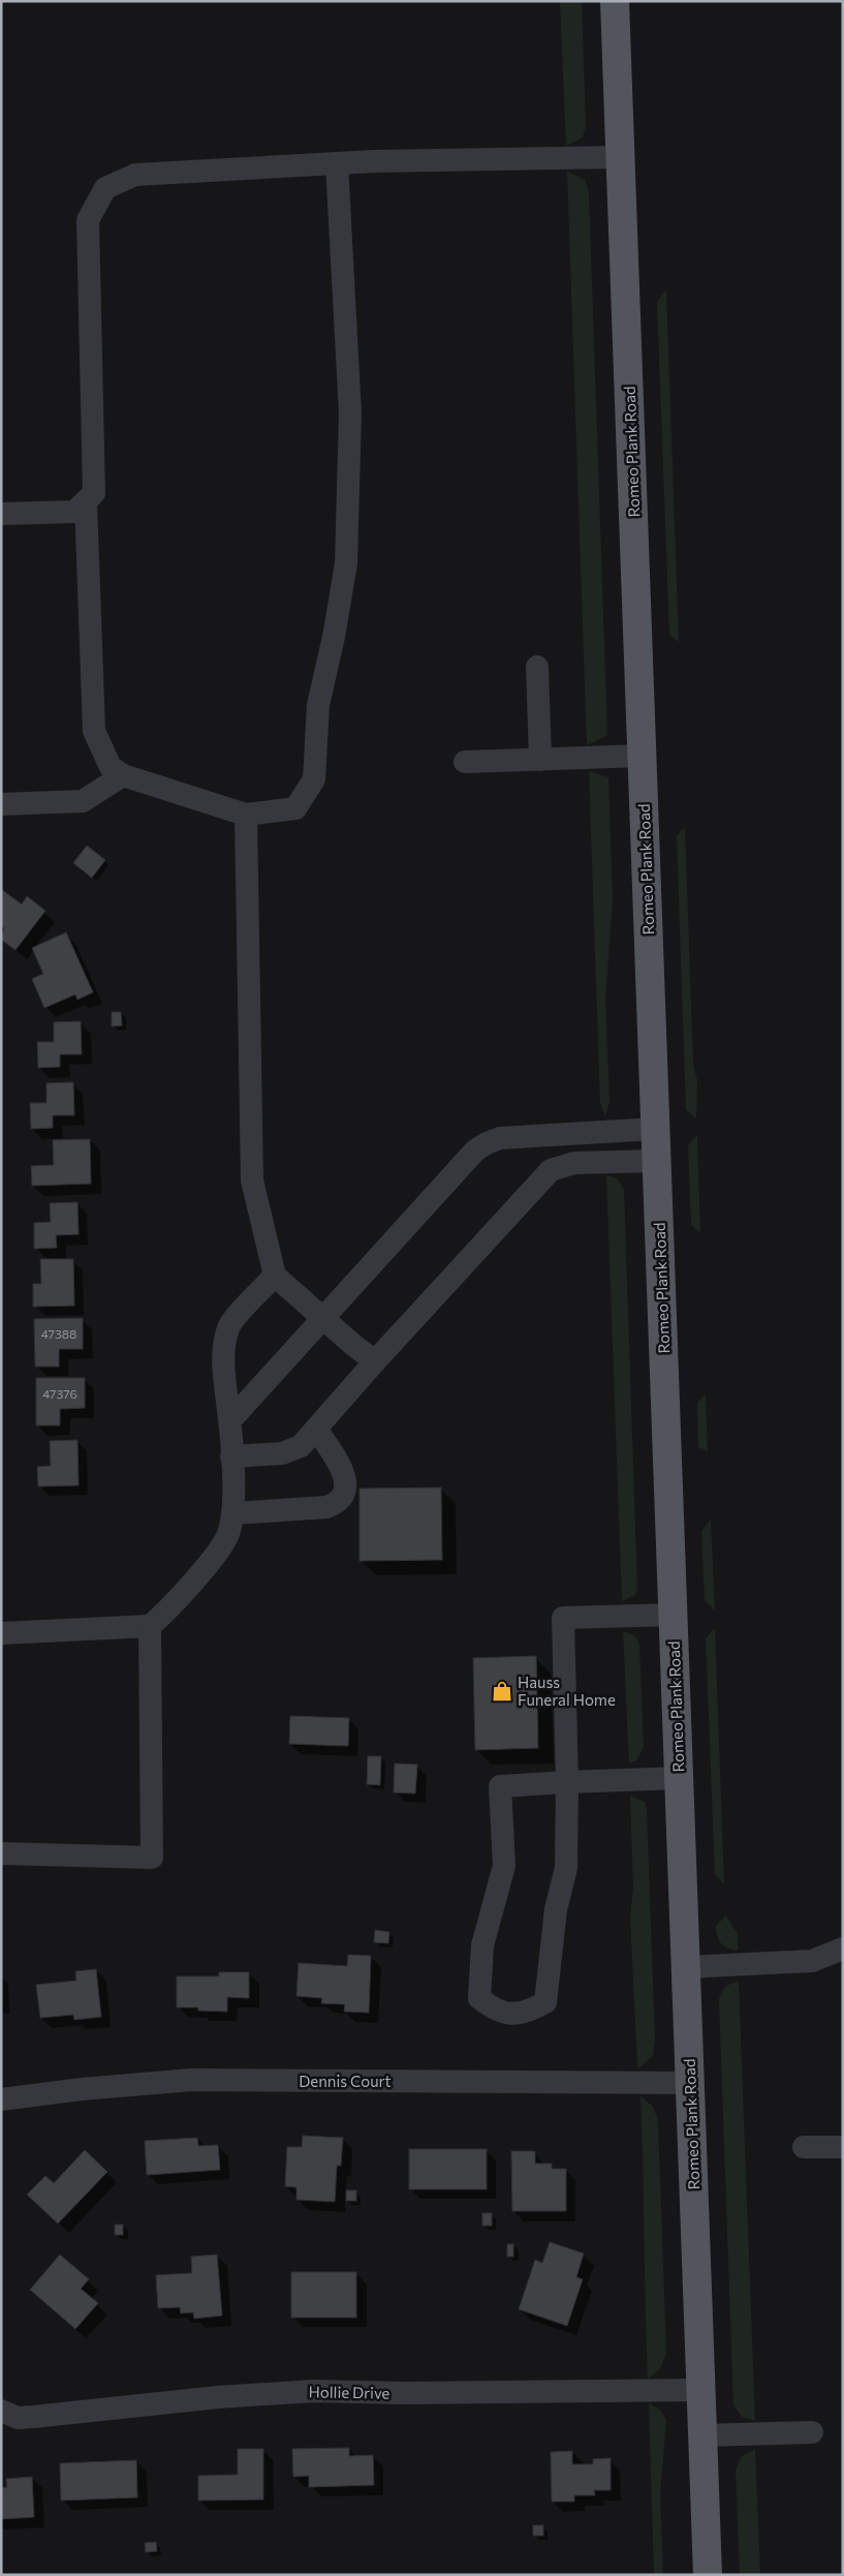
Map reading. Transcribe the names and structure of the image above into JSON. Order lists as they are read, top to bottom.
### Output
{
  "streets": {
    "main road": ["Romeo Plank Road"],
    "street": ["Dennis Court", "Hollie Drive"]
  },
  "crossings": [
    ["Romeo Plank Road", "Dennis Court"],
    ["Romeo Plank Road", "Hollie Drive"]
  ],
  "places": {
    "shop": ["Hauss Funeral Home"]
  },
  "house_numbers": ["47388", "47376"]
}
